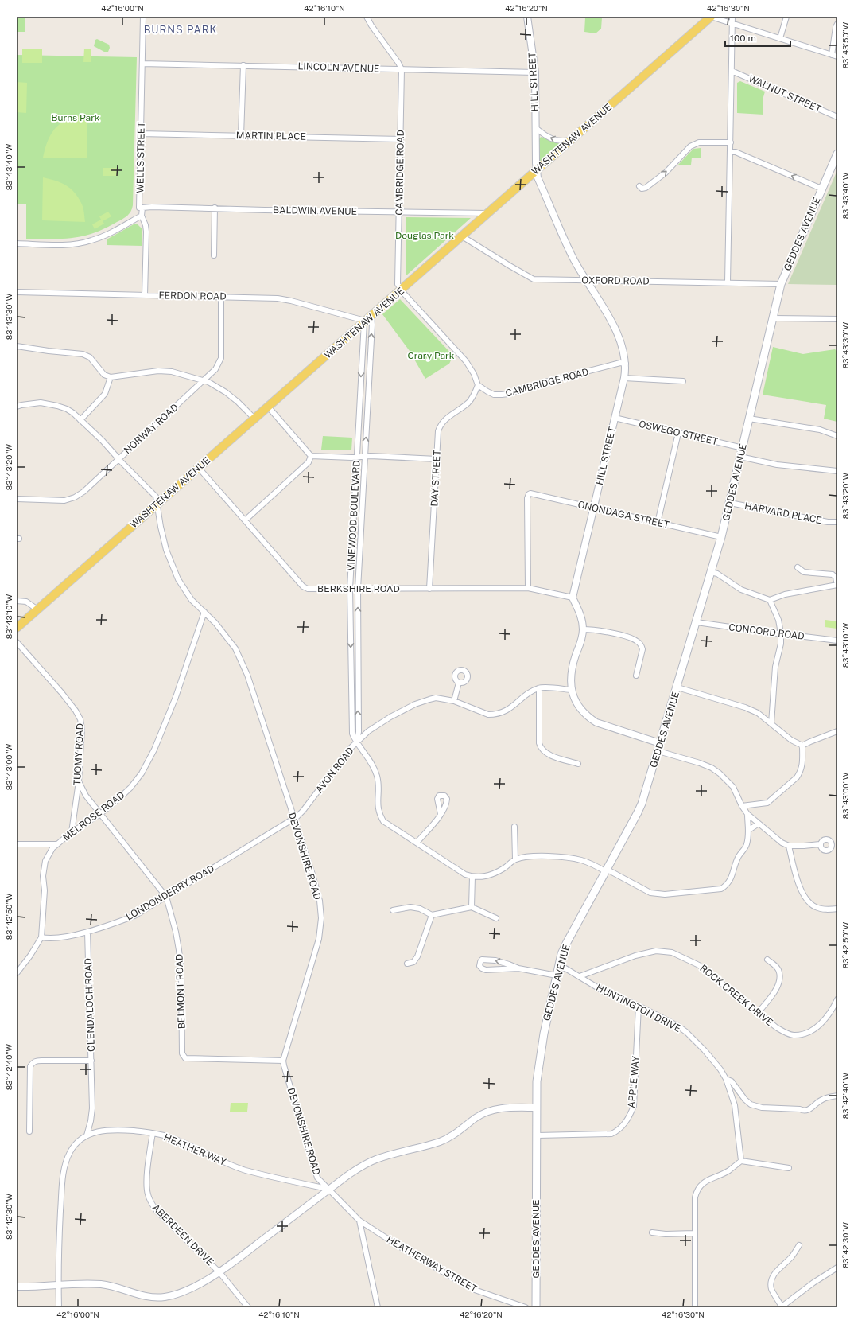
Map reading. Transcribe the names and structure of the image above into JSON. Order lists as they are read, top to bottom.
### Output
{
  "streets": {
    "main road": ["WASHTENAW AVENUE", "GEDDES AVENUE"],
    "street": [
      "LINCOLN AVENUE",
      "HILL STREET",
      "WALNUT STREET",
      "MARTIN PLACE",
      "WELLS STREET",
      "CAMBRIDGE ROAD",
      "BALDWIN AVENUE",
      "OXFORD ROAD",
      "FERDON ROAD",
      "NORWAY ROAD",
      "OSWEGO STREET",
      "DAY STREET",
      "HARVARD PLACE",
      "ONONDAGA STREET",
      "VINEWOOD BOULEVARD",
      "BERKSHIRE ROAD",
      "CONCORD ROAD",
      "TUOMY ROAD",
      "AVON ROAD",
      "MELROSE ROAD",
      "DEVONSHIRE ROAD",
      "LONDONDERRY ROAD",
      "BELMONT ROAD",
      "ROCK CREEK DRIVE",
      "GLENDALOCH ROAD",
      "HUNTINGTON DRIVE",
      "APPLE WAY",
      "HEATHER WAY",
      "ABERDEEN DRIVE",
      "HEATHERWAY STREET"
    ]
  },
  "crossings": [
    ["LINCOLN AVENUE", "HILL STREET"],
    ["LINCOLN AVENUE", "WELLS STREET"],
    ["LINCOLN AVENUE", "CAMBRIDGE ROAD"],
    ["HILL STREET", "WASHTENAW AVENUE"],
    ["HILL STREET", "CAMBRIDGE ROAD"],
    ["HILL STREET", "OXFORD ROAD"],
    ["HILL STREET", "OSWEGO STREET"],
    ["HILL STREET", "ONONDAGA STREET"],
    ["HILL STREET", "BERKSHIRE ROAD"],
    ["MARTIN PLACE", "WELLS STREET"],
    ["MARTIN PLACE", "CAMBRIDGE ROAD"],
    ["WASHTENAW AVENUE", "CAMBRIDGE ROAD"],
    ["WASHTENAW AVENUE", "BALDWIN AVENUE"],
    ["WASHTENAW AVENUE", "OXFORD ROAD"],
    ["WASHTENAW AVENUE", "FERDON ROAD"],
    ["WASHTENAW AVENUE", "VINEWOOD BOULEVARD"],
    ["WASHTENAW AVENUE", "BERKSHIRE ROAD"],
    ["WASHTENAW AVENUE", "DEVONSHIRE ROAD"],
    ["WELLS STREET", "BALDWIN AVENUE"],
    ["WELLS STREET", "FERDON ROAD"],
    ["CAMBRIDGE ROAD", "BALDWIN AVENUE"],
    ["CAMBRIDGE ROAD", "DAY STREET"],
    ["GEDDES AVENUE", "OXFORD ROAD"],
    ["GEDDES AVENUE", "OSWEGO STREET"],
    ["GEDDES AVENUE", "HARVARD PLACE"],
    ["GEDDES AVENUE", "ONONDAGA STREET"],
    ["GEDDES AVENUE", "CONCORD ROAD"],
    ["GEDDES AVENUE", "HUNTINGTON DRIVE"],
    ["GEDDES AVENUE", "APPLE WAY"],
    ["FERDON ROAD", "NORWAY ROAD"],
    ["FERDON ROAD", "VINEWOOD BOULEVARD"],
    ["DAY STREET", "BERKSHIRE ROAD"],
    ["ONONDAGA STREET", "BERKSHIRE ROAD"],
    ["VINEWOOD BOULEVARD", "BERKSHIRE ROAD"],
    ["VINEWOOD BOULEVARD", "AVON ROAD"],
    ["TUOMY ROAD", "MELROSE ROAD"],
    ["TUOMY ROAD", "BELMONT ROAD"],
    ["AVON ROAD", "DEVONSHIRE ROAD"],
    ["AVON ROAD", "LONDONDERRY ROAD"],
    ["MELROSE ROAD", "DEVONSHIRE ROAD"],
    ["MELROSE ROAD", "LONDONDERRY ROAD"],
    ["MELROSE ROAD", "BELMONT ROAD"],
    ["DEVONSHIRE ROAD", "LONDONDERRY ROAD"],
    ["DEVONSHIRE ROAD", "BELMONT ROAD"],
    ["DEVONSHIRE ROAD", "HEATHER WAY"],
    ["DEVONSHIRE ROAD", "HEATHERWAY STREET"],
    ["LONDONDERRY ROAD", "BELMONT ROAD"],
    ["LONDONDERRY ROAD", "GLENDALOCH ROAD"],
    ["ROCK CREEK DRIVE", "HUNTINGTON DRIVE"],
    ["GLENDALOCH ROAD", "HEATHER WAY"],
    ["HUNTINGTON DRIVE", "APPLE WAY"],
    ["HEATHER WAY", "ABERDEEN DRIVE"]
  ],
  "districts": ["BURNS PARK"],
  "parks": ["Burns Park", "Douglas Park", "Crary Park"],
  "scale_bar": "100 m",
  "coordinates": [
    "42°16'00\"N",
    "42°16'10\"N",
    "42°16'20\"N",
    "42°16'30\"N",
    "83°43'50\"W",
    "83°43'40\"W",
    "83°43'30\"W",
    "83°43'20\"W",
    "83°43'10\"W",
    "83°43'00\"W",
    "83°42'50\"W",
    "83°42'40\"W",
    "83°42'30\"W"
  ]
}
